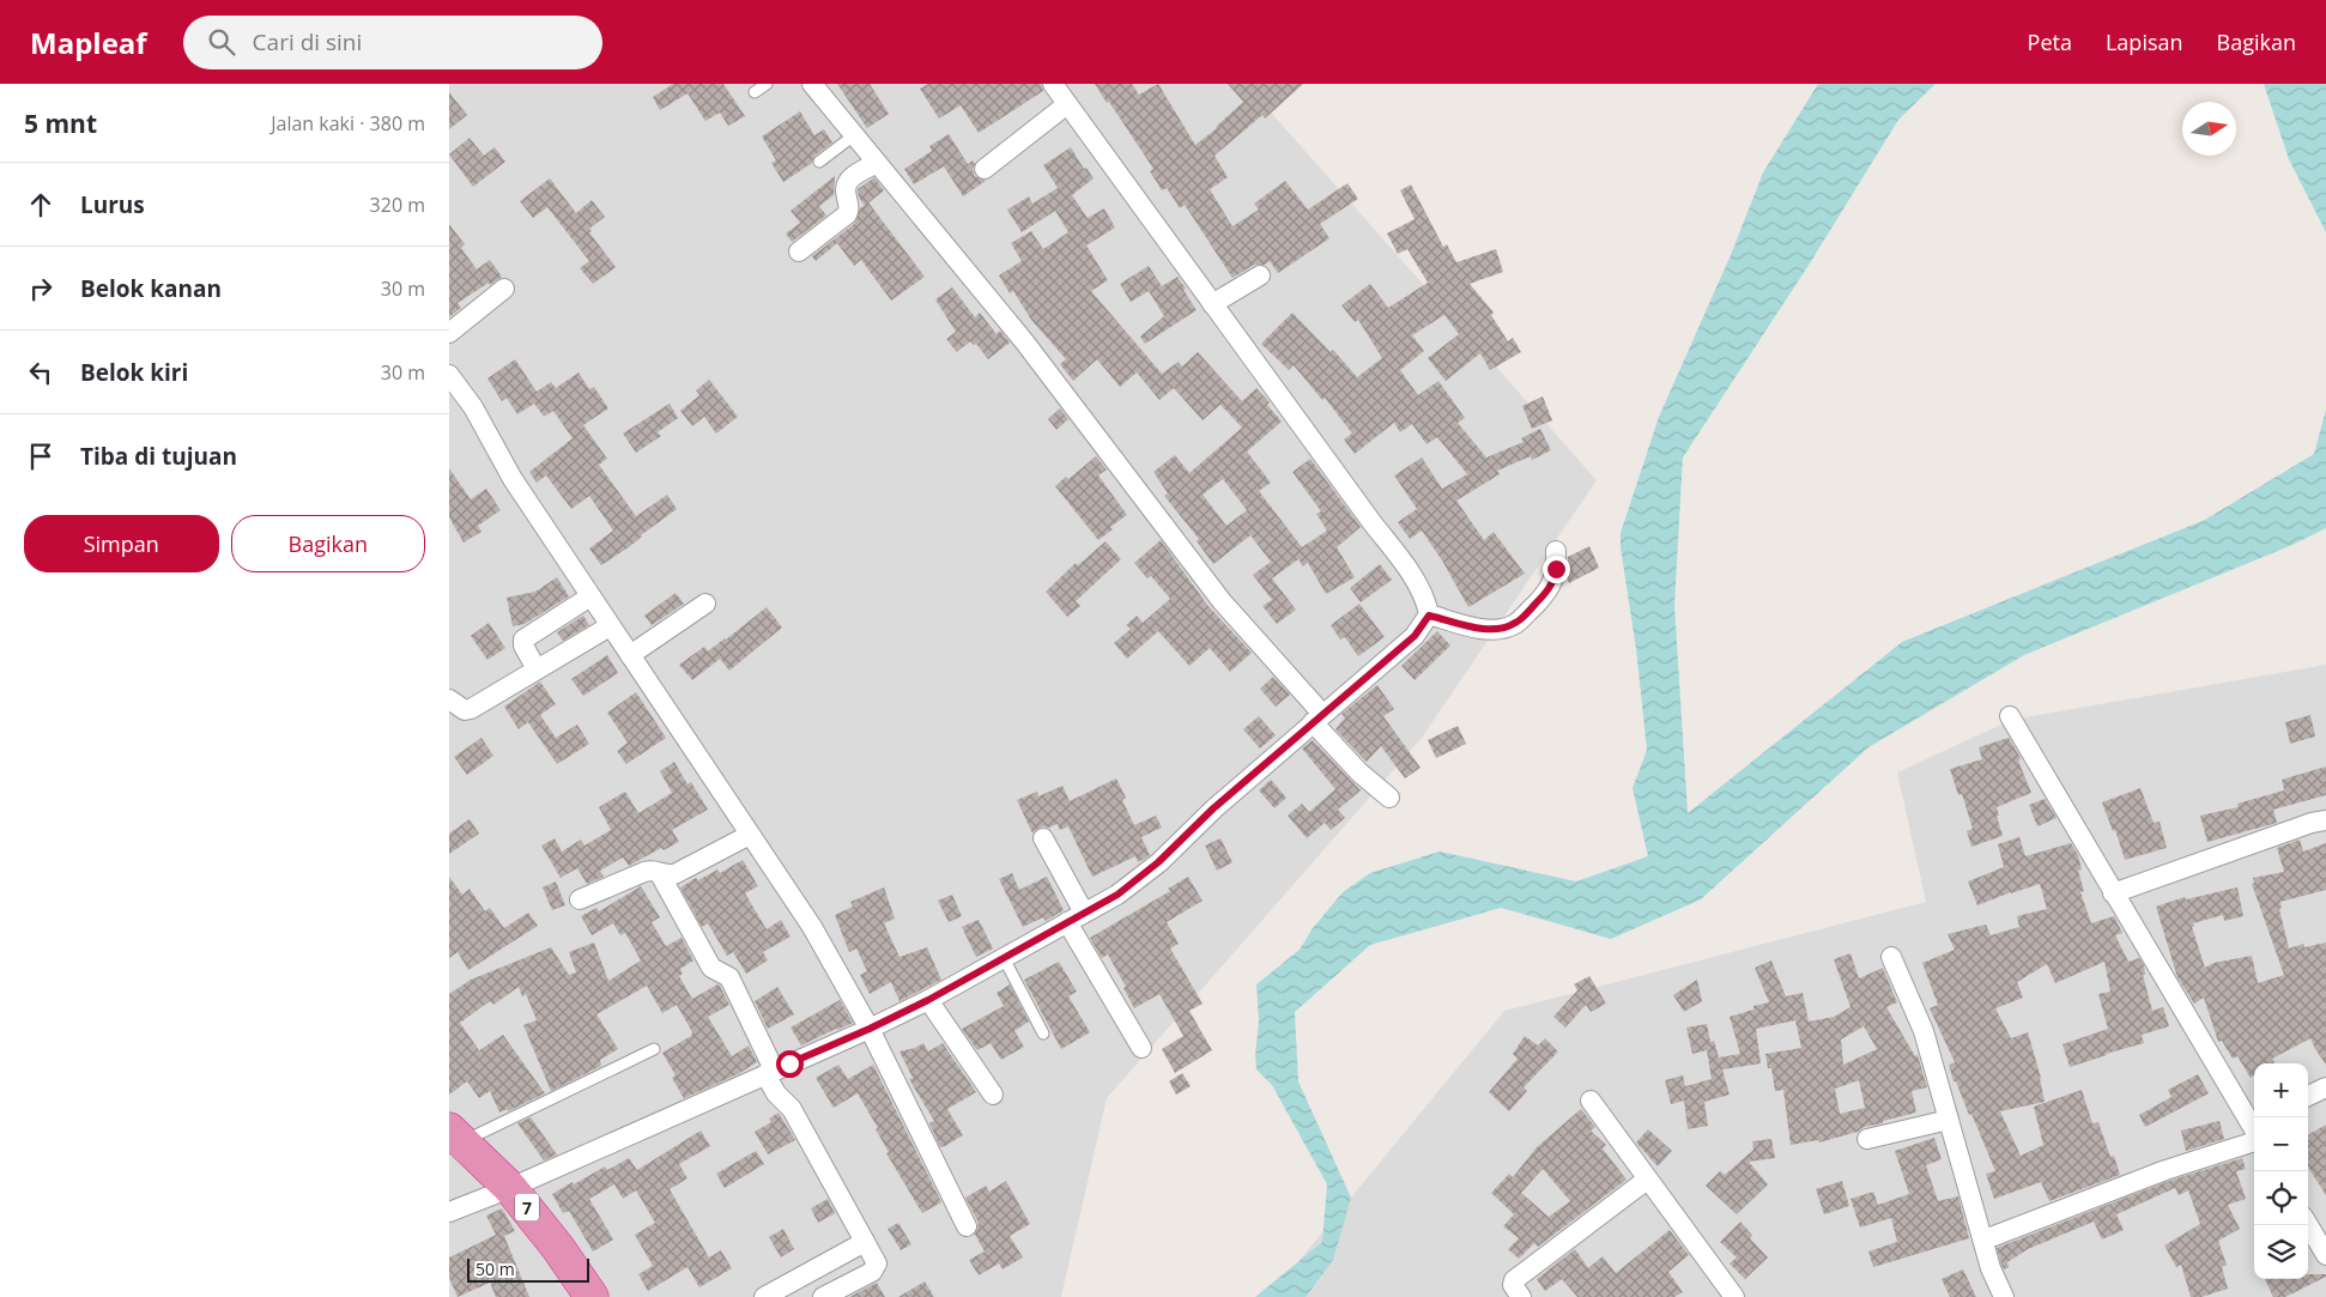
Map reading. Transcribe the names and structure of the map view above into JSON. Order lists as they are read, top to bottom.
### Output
{
  "streets": {
    "highway": ["7"]
  },
  "scale_bar": "50 m",
  "north": "right",
  "page": {
    "header": "Mapleaf",
    "search": "Cari di sini",
    "nav": ["Peta", "Lapisan", "Bagikan"],
    "heading": ["5 mnt", "Jalan kaki · 380 m"],
    "list": [
      ["Lurus", "320 m"],
      ["Belok kanan", "30 m"],
      ["Belok kiri", "30 m"],
      "Tiba di tujuan"
    ],
    "buttons": ["Simpan", "Bagikan"],
    "map_buttons": ["+", "−"],
    "scale": "50 m"
  }
}
